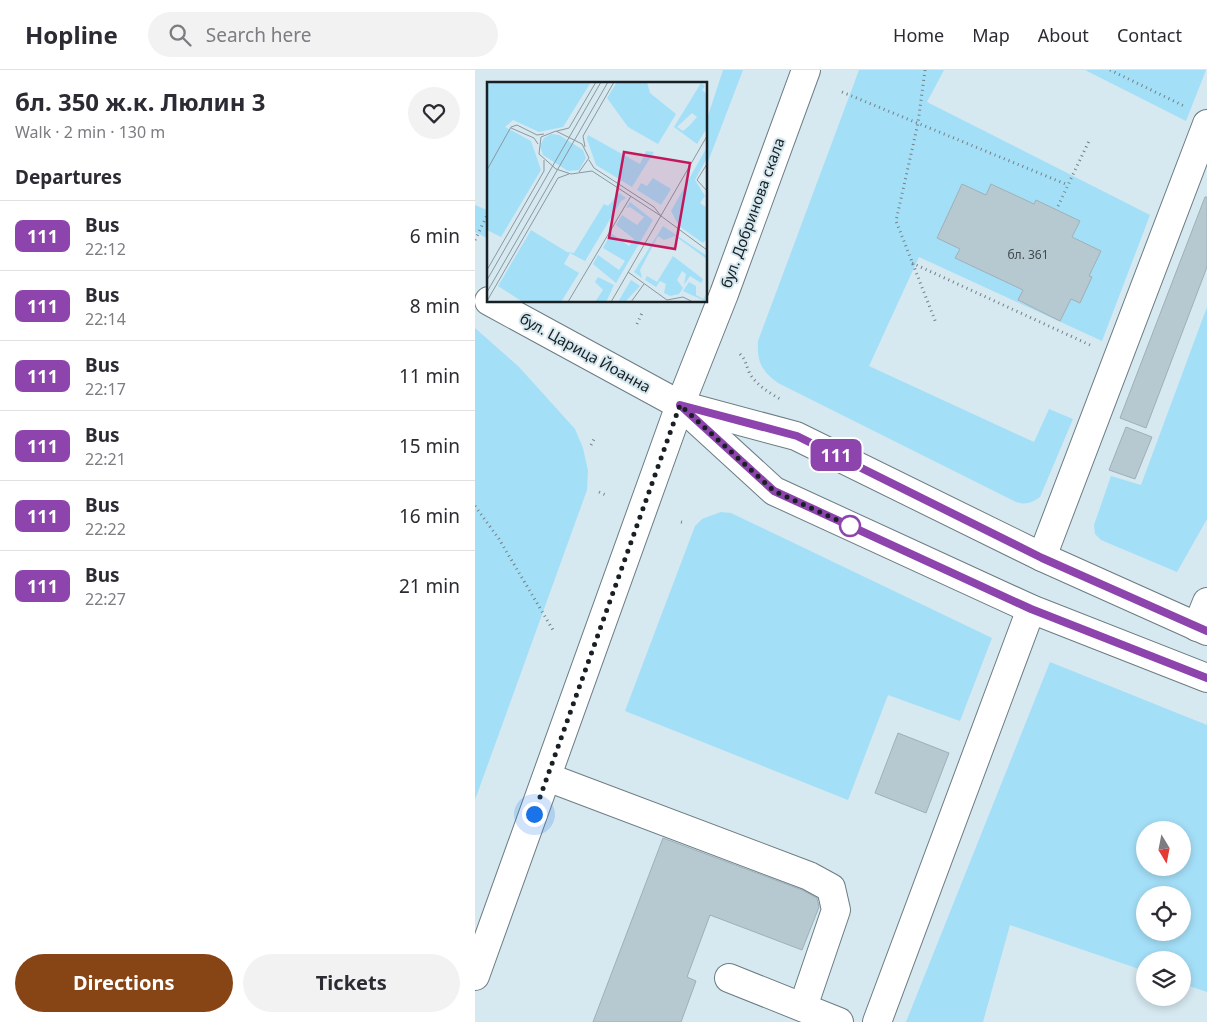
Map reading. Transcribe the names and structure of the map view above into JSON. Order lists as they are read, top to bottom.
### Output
{
  "streets": {
    "main road": ["бул. Добринова скала", "бул. Царица Йоанна"]
  },
  "crossings": [
    ["бул. Добринова скала", "бул. Царица Йоанна"]
  ],
  "lines": ["bus line 111"],
  "house_numbers": ["бл. 361"],
  "north": "bottom",
  "page": {
    "header": "Hopline",
    "search": "Search here",
    "nav": [
      "Home",
      "Map",
      "About",
      "Contact"
    ],
    "heading": [
      ["бл. 350 ж.к. Люлин 3", "Walk · 2 min · 130 m"],
      "Departures"
    ],
    "on_map": "111",
    "list": [
      {
        "mark": "111",
        "name": "Bus",
        "note": "22:12",
        "value": "6 min"
      },
      {
        "mark": "111",
        "name": "Bus",
        "note": "22:14",
        "value": "8 min"
      },
      {
        "mark": "111",
        "name": "Bus",
        "note": "22:17",
        "value": "11 min"
      },
      {
        "mark": "111",
        "name": "Bus",
        "note": "22:21",
        "value": "15 min"
      },
      {
        "mark": "111",
        "name": "Bus",
        "note": "22:22",
        "value": "16 min"
      },
      {
        "mark": "111",
        "name": "Bus",
        "note": "22:27",
        "value": "21 min"
      }
    ],
    "buttons": ["Directions", "Tickets"]
  }
}
